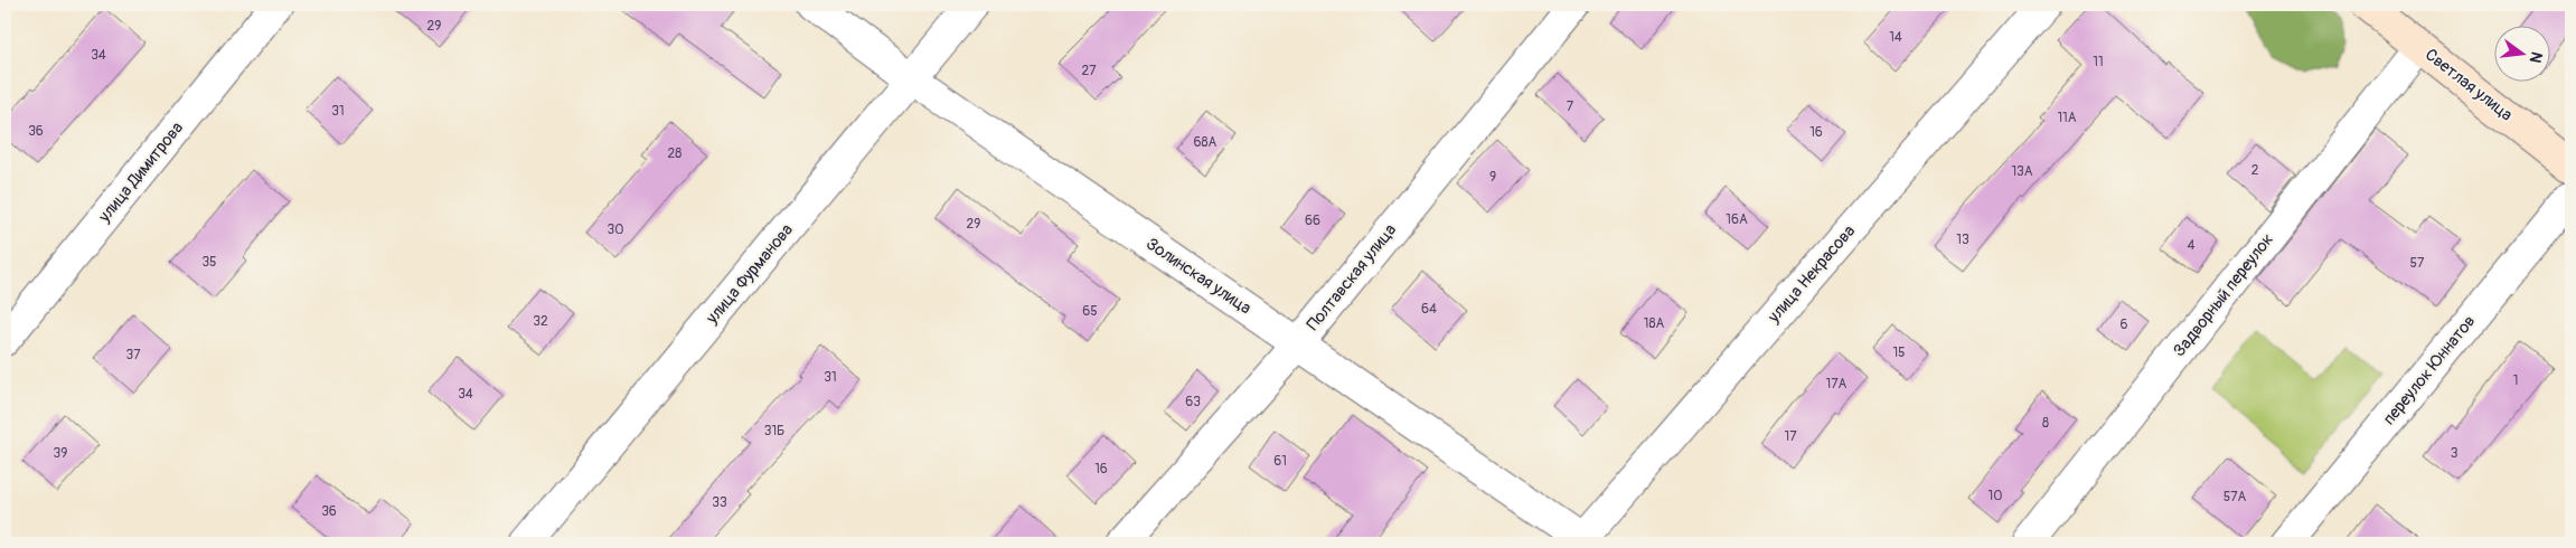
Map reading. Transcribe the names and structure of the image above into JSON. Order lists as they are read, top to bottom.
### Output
{
  "streets": {
    "main road": ["Светлая улица"],
    "street": [
      "улица Димитрова",
      "улица Фурманова",
      "улица Некрасова",
      "Золинская улица",
      "Полтавская улица",
      "Задворный переулок",
      "переулок Юннатов"
    ]
  },
  "crossings": [
    ["Светлая улица", "Задворный переулок"],
    ["улица Фурманова", "Золинская улица"],
    ["улица Некрасова", "Золинская улица"],
    ["Золинская улица", "Полтавская улица"]
  ],
  "house_numbers": [
    "29",
    "14",
    "34",
    "11",
    "27",
    "7",
    "31",
    "11А",
    "36",
    "16",
    "68А",
    "28",
    "2",
    "13А",
    "9",
    "16А",
    "66",
    "29",
    "30",
    "13",
    "4",
    "35",
    "57",
    "64",
    "65",
    "32",
    "18А",
    "6",
    "15",
    "37",
    "31",
    "1",
    "17А",
    "34",
    "63",
    "8",
    "31Б",
    "17",
    "39",
    "3",
    "61",
    "16",
    "10",
    "57А",
    "33",
    "36"
  ],
  "north": "right"
}
